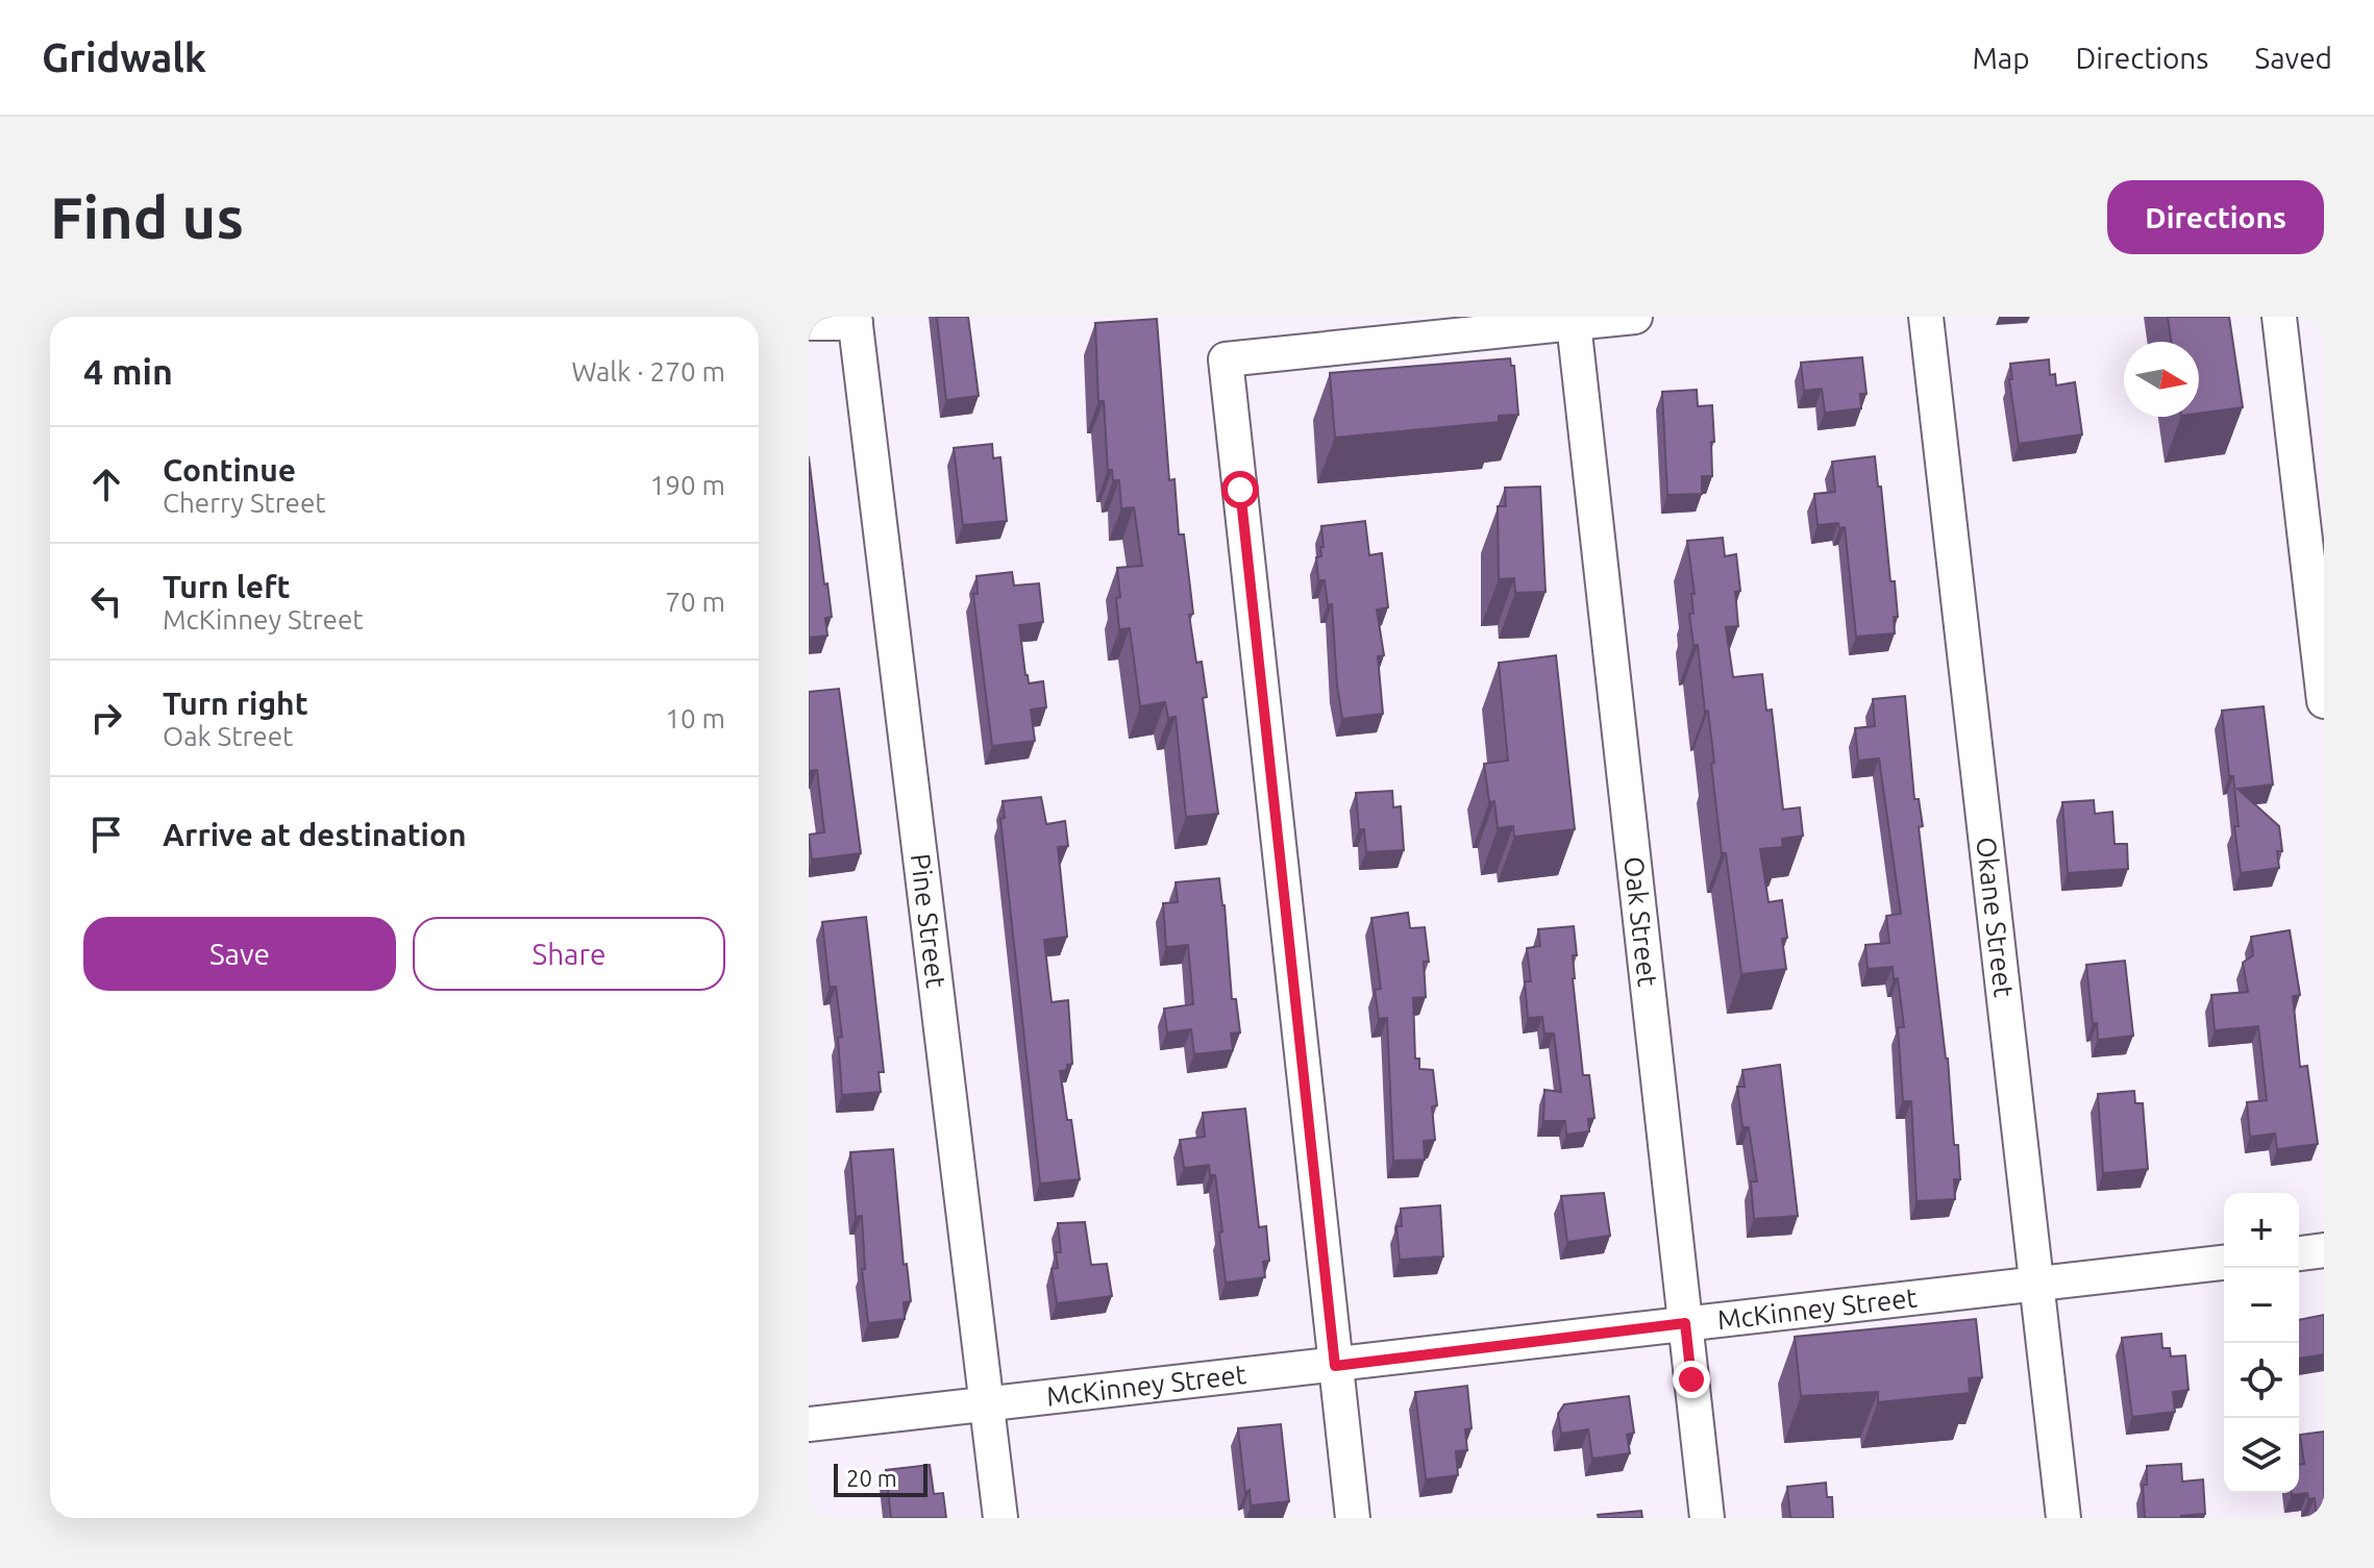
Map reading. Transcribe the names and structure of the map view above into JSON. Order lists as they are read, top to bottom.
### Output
{
  "streets": {
    "street": [
      "Okane Street",
      "Pine Street",
      "Oak Street",
      "McKinney Street"
    ]
  },
  "crossings": [
    ["Okane Street", "McKinney Street"],
    ["Pine Street", "McKinney Street"],
    ["Oak Street", "McKinney Street"]
  ],
  "scale_bar": "20 m",
  "north": "right",
  "page": {
    "header": "Gridwalk",
    "nav": ["Map", "Directions", "Saved"],
    "buttons": [
      "Directions",
      ["Save", "Share"]
    ],
    "title": "Find us",
    "heading": ["4 min", "Walk · 270 m"],
    "list": [
      ["Continue", "Cherry Street", "190 m"],
      ["Turn left", "McKinney Street", "70 m"],
      ["Turn right", "Oak Street", "10 m"],
      "Arrive at destination"
    ],
    "map_buttons": ["+", "−"],
    "scale": "20 m"
  }
}
